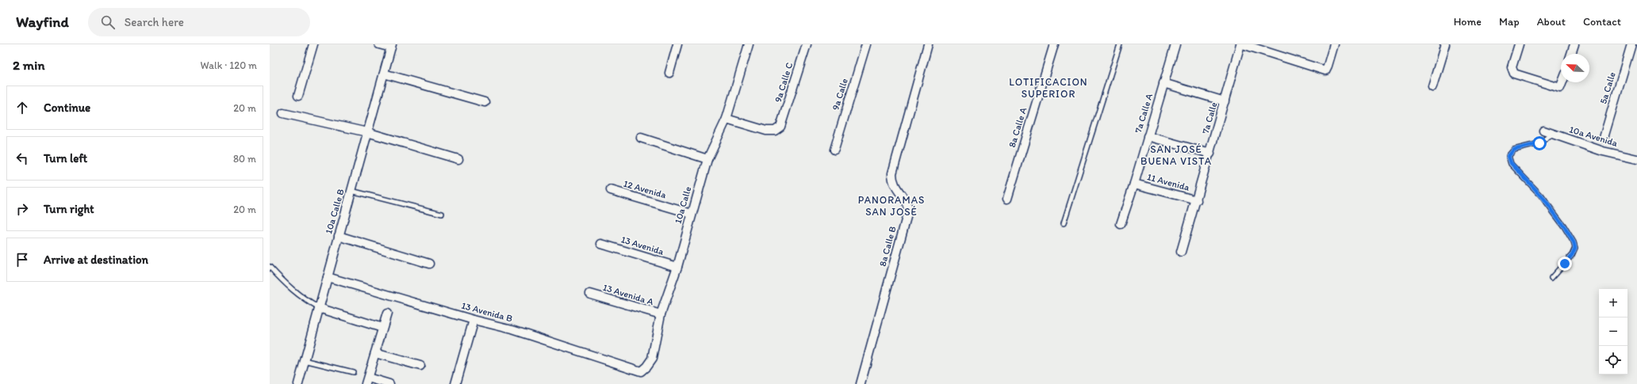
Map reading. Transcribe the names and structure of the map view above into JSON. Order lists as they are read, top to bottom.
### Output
{
  "streets": {
    "street": [
      "9a Calle C",
      "5a Calle",
      "9a Calle",
      "7a Calle A",
      "7a Calle",
      "8a Calle A",
      "10a Avenida",
      "11 Avenida",
      "12 Avenida",
      "10a Calle",
      "10a Calle B",
      "13 Avenida",
      "8a Calle B",
      "13 Avenida A",
      "13 Avenida B"
    ]
  },
  "crossings": [
    ["9a Calle C", "10a Calle"],
    ["7a Calle A", "11 Avenida"],
    ["7a Calle", "11 Avenida"],
    ["12 Avenida", "10a Calle"],
    ["10a Calle", "13 Avenida"],
    ["10a Calle", "13 Avenida A"],
    ["10a Calle", "13 Avenida B"],
    ["10a Calle B", "13 Avenida B"]
  ],
  "districts": ["LOTIFICACION SUPERIOR", "SAN JOSÉ BUENA VISTA", "PANORAMAS SAN JOSÉ"],
  "north": "top left",
  "page": {
    "header": "Wayfind",
    "search": "Search here",
    "nav": [
      "Home",
      "Map",
      "About",
      "Contact"
    ],
    "heading": ["2 min", "Walk · 120 m"],
    "list": [
      ["Continue", "20 m"],
      ["Turn left", "80 m"],
      ["Turn right", "20 m"],
      "Arrive at destination"
    ],
    "map_buttons": ["+", "−"]
  }
}
